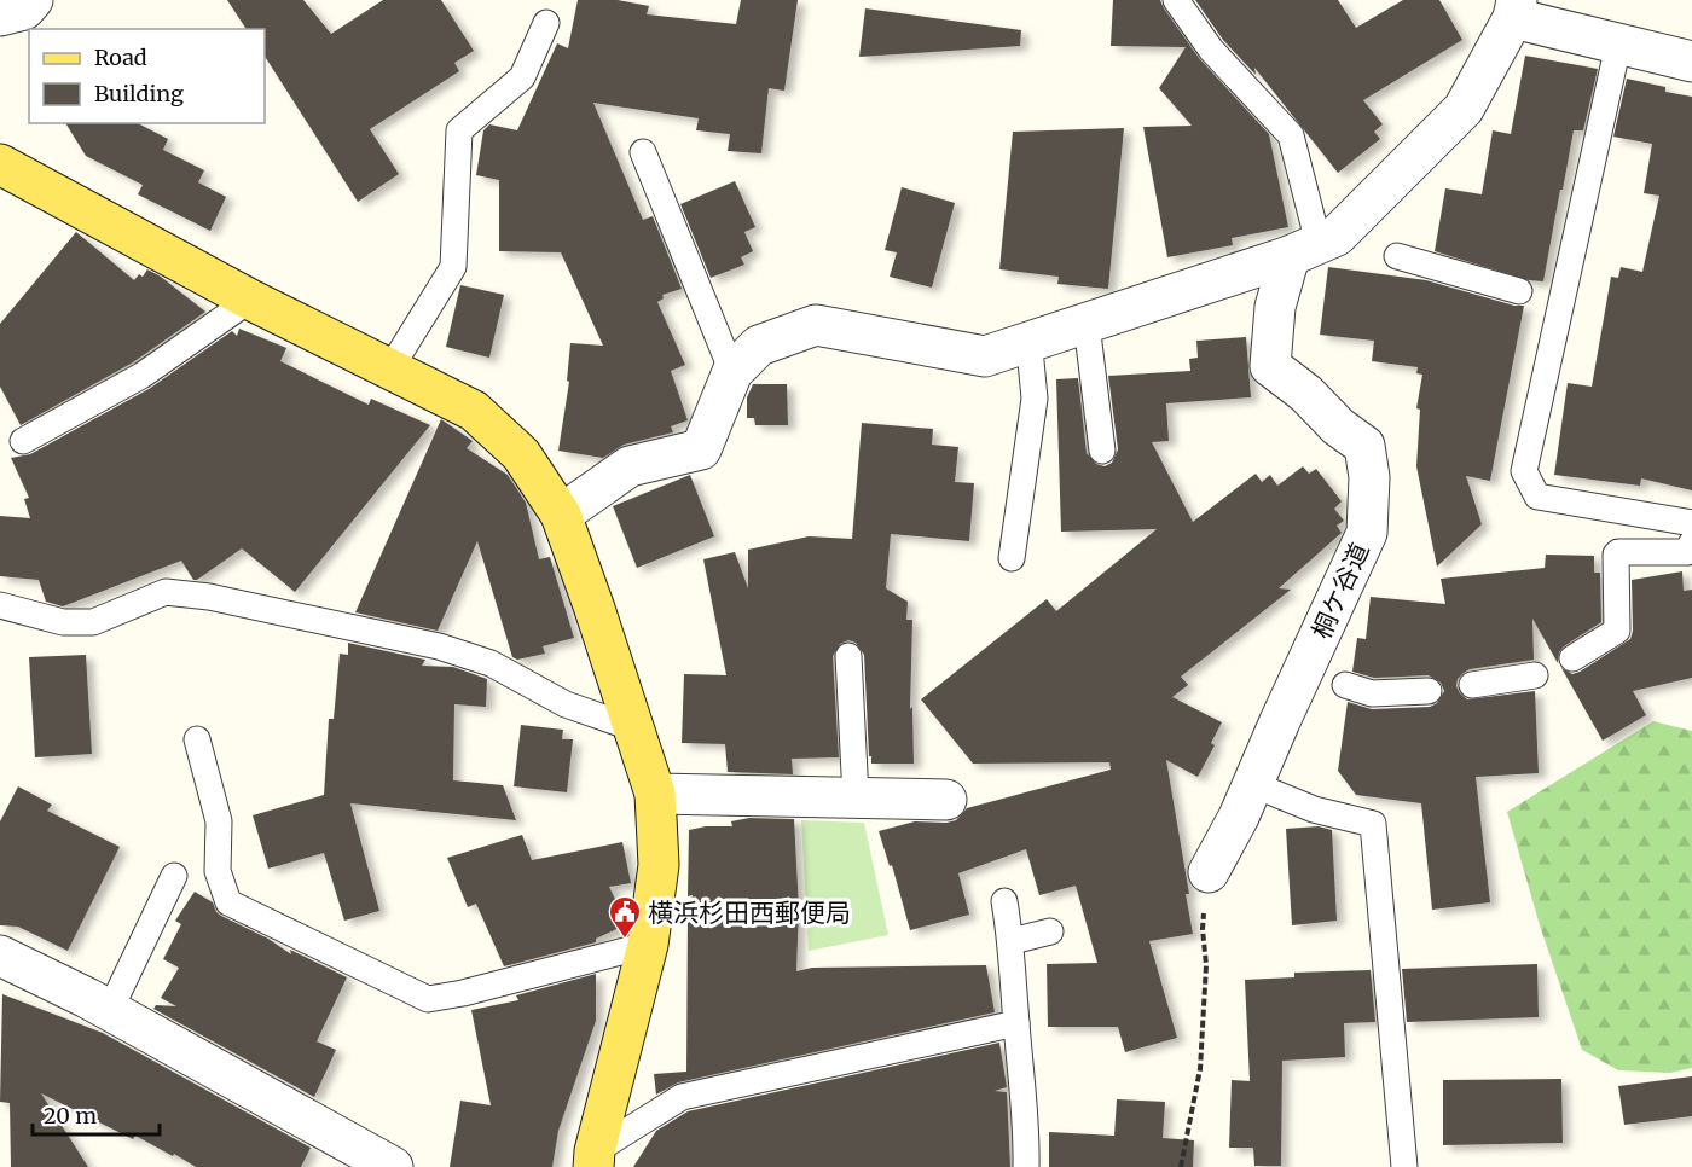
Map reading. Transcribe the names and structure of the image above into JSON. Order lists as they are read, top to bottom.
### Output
{
  "streets": {
    "street": ["桐ケ谷道"]
  },
  "places": {
    "public building": ["横浜杉田西郵便局"]
  },
  "legend": ["Road", "Building"],
  "scale_bar": "20 m"
}
